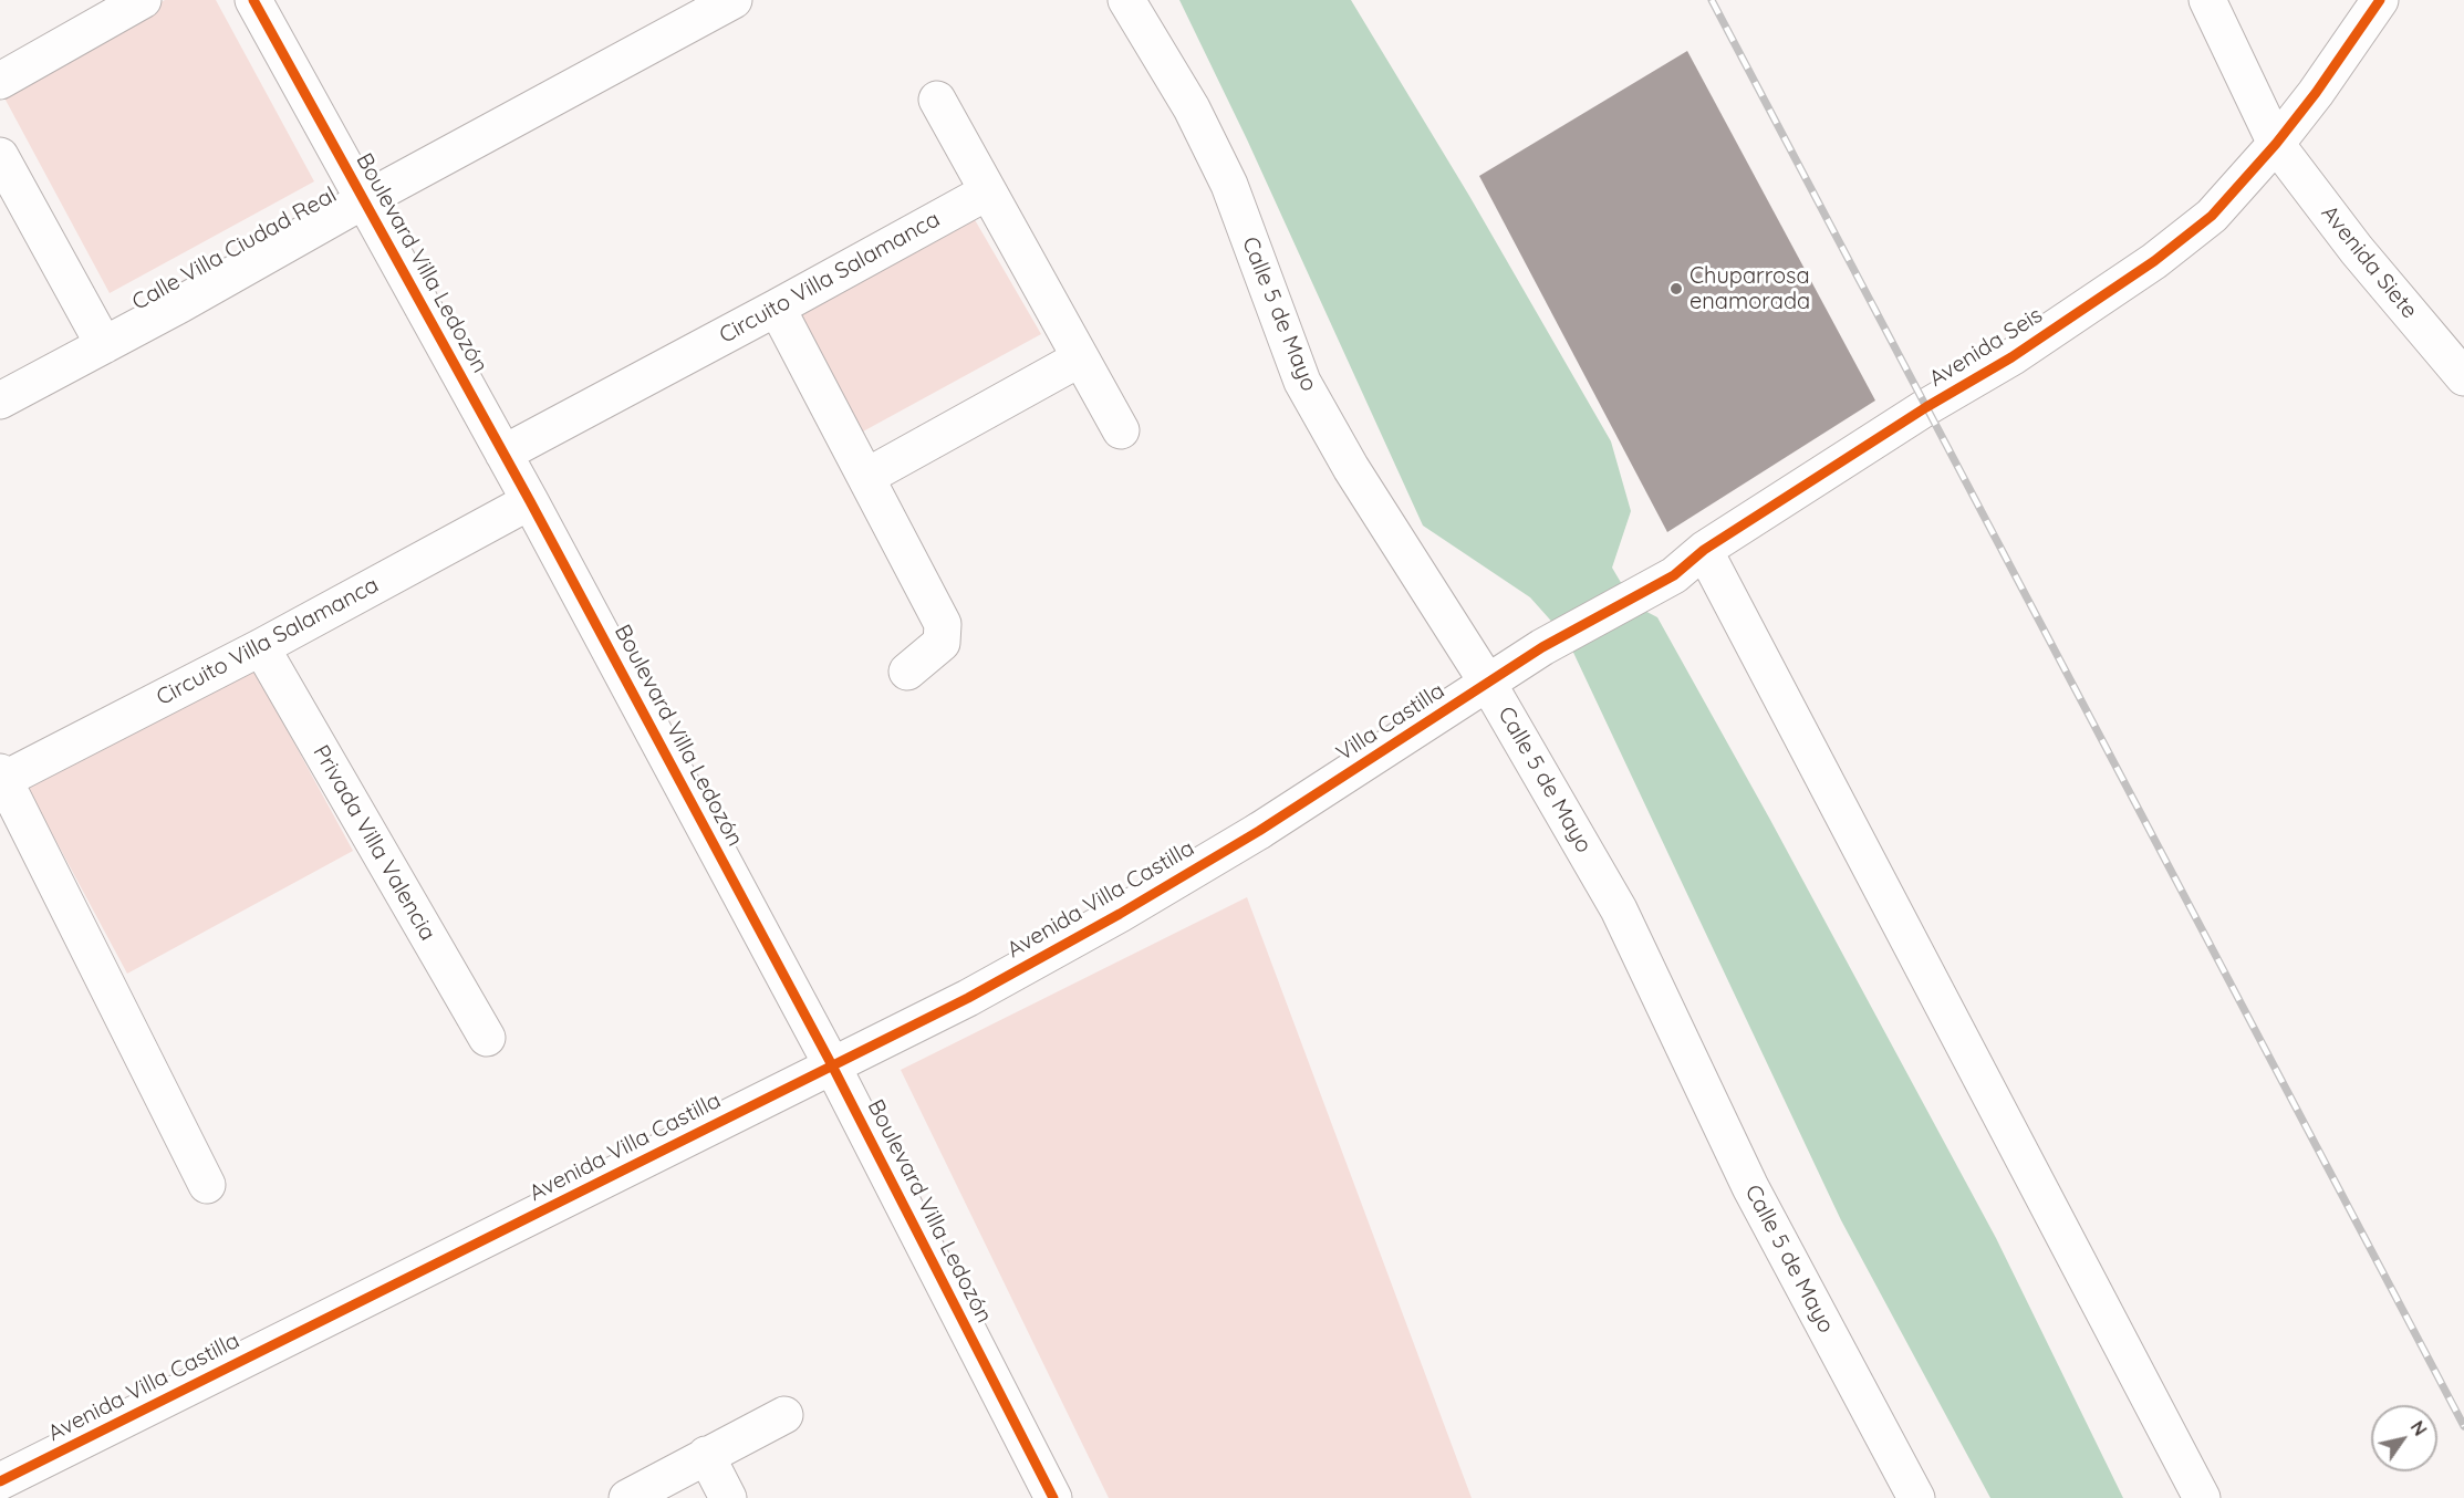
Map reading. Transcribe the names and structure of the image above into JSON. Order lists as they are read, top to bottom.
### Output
{
  "streets": {
    "street": [
      "Calle Villa Ciudad Real",
      "Avenida Siete",
      "Boulevard Villa Ledozón",
      "Circuito Villa Salamanca",
      "Calle 5 de Mayo",
      "Avenida Seis",
      "Villa Castilla",
      "Privada Villa Valencia",
      "Avenida Villa Castilla"
    ]
  },
  "crossings": [
    ["Calle Villa Ciudad Real", "Boulevard Villa Ledozón"],
    ["Avenida Siete", "Avenida Seis"],
    ["Boulevard Villa Ledozón", "Circuito Villa Salamanca"],
    ["Boulevard Villa Ledozón", "Avenida Villa Castilla"],
    ["Circuito Villa Salamanca", "Privada Villa Valencia"],
    ["Calle 5 de Mayo", "Villa Castilla"],
    ["Avenida Seis", "Villa Castilla"],
    ["Villa Castilla", "Avenida Villa Castilla"]
  ],
  "places": ["Chuparrosa enamorada"],
  "north": "top right"
}
